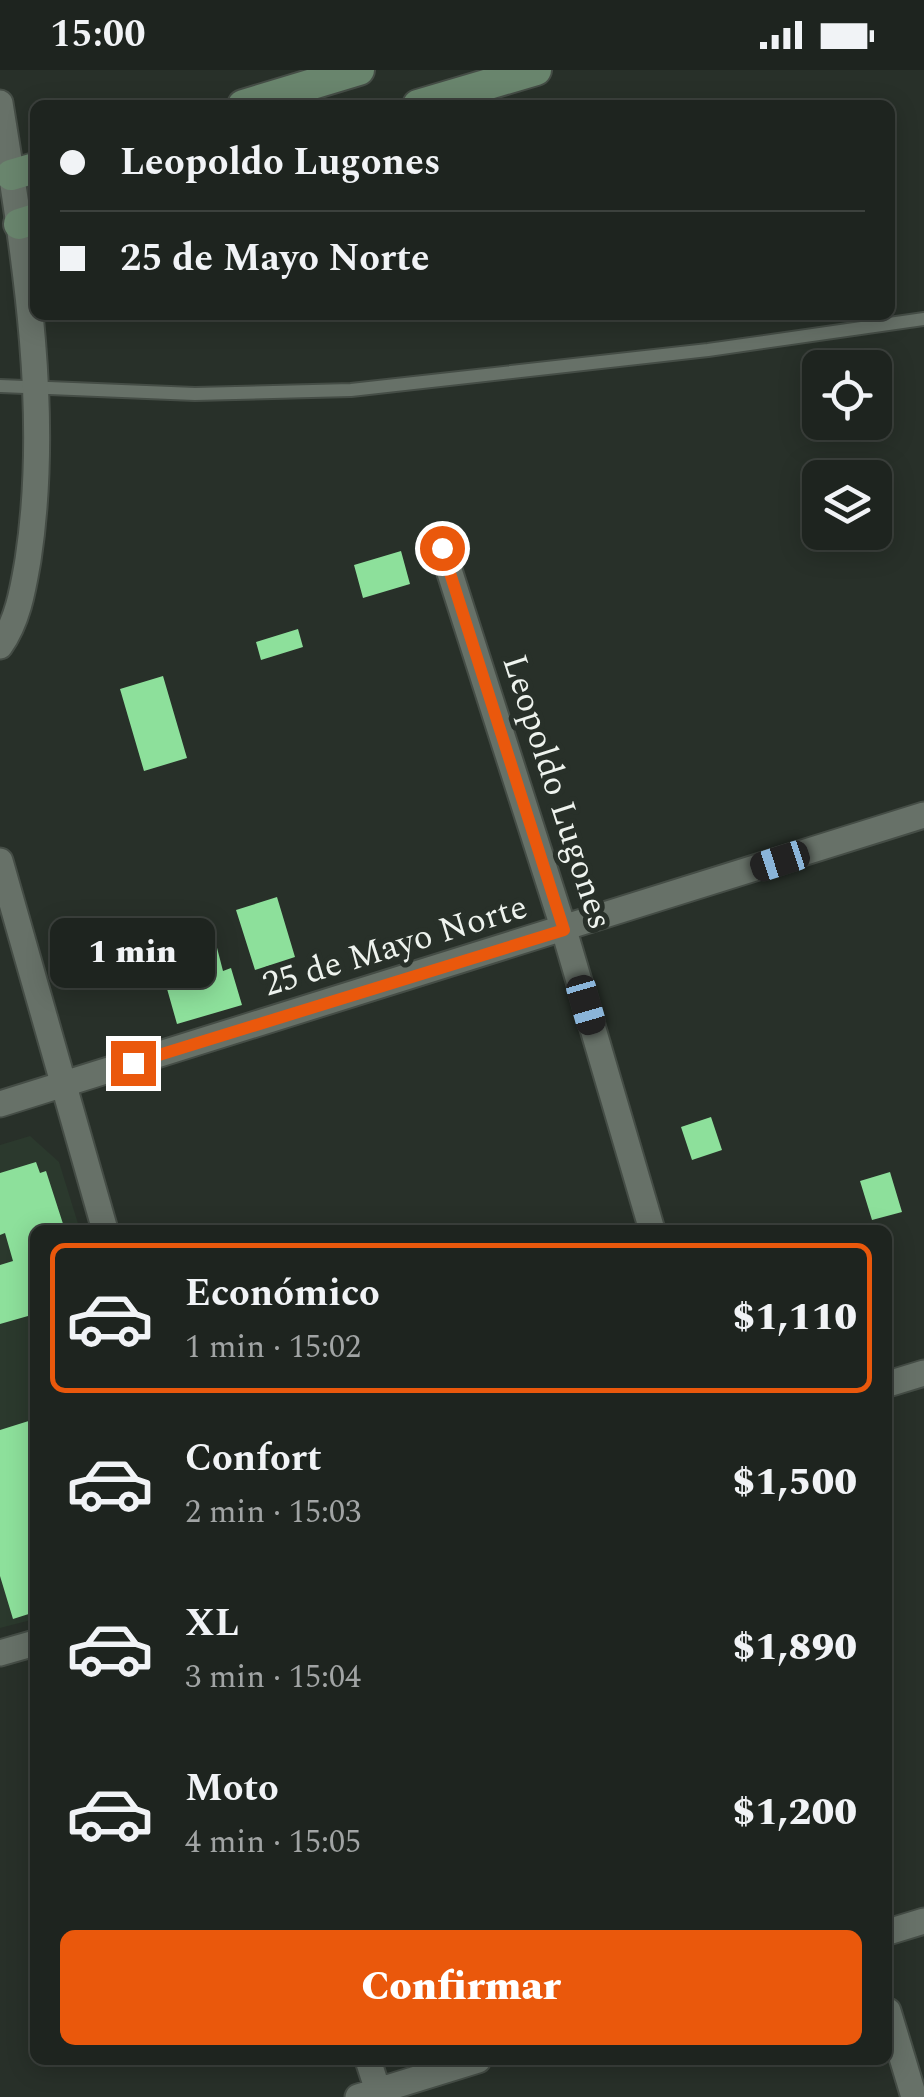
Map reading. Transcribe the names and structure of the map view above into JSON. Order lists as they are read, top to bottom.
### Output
{
  "streets": {
    "street": ["Leopoldo Lugones", "25 de Mayo Norte"]
  },
  "crossings": [
    ["Leopoldo Lugones", "25 de Mayo Norte"]
  ],
  "page": {
    "status": "15:00",
    "banner": ["Leopoldo Lugones", "25 de Mayo Norte"],
    "bubble": "1 min",
    "list": [
      {
        "name": "Económico",
        "note": "1 min · 15:02",
        "value": "$1,110"
      },
      {
        "name": "Confort",
        "note": "2 min · 15:03",
        "value": "$1,500"
      },
      {
        "name": "XL",
        "note": "3 min · 15:04",
        "value": "$1,890"
      },
      {
        "name": "Moto",
        "note": "4 min · 15:05",
        "value": "$1,200"
      }
    ],
    "buttons": "Confirmar"
  }
}
